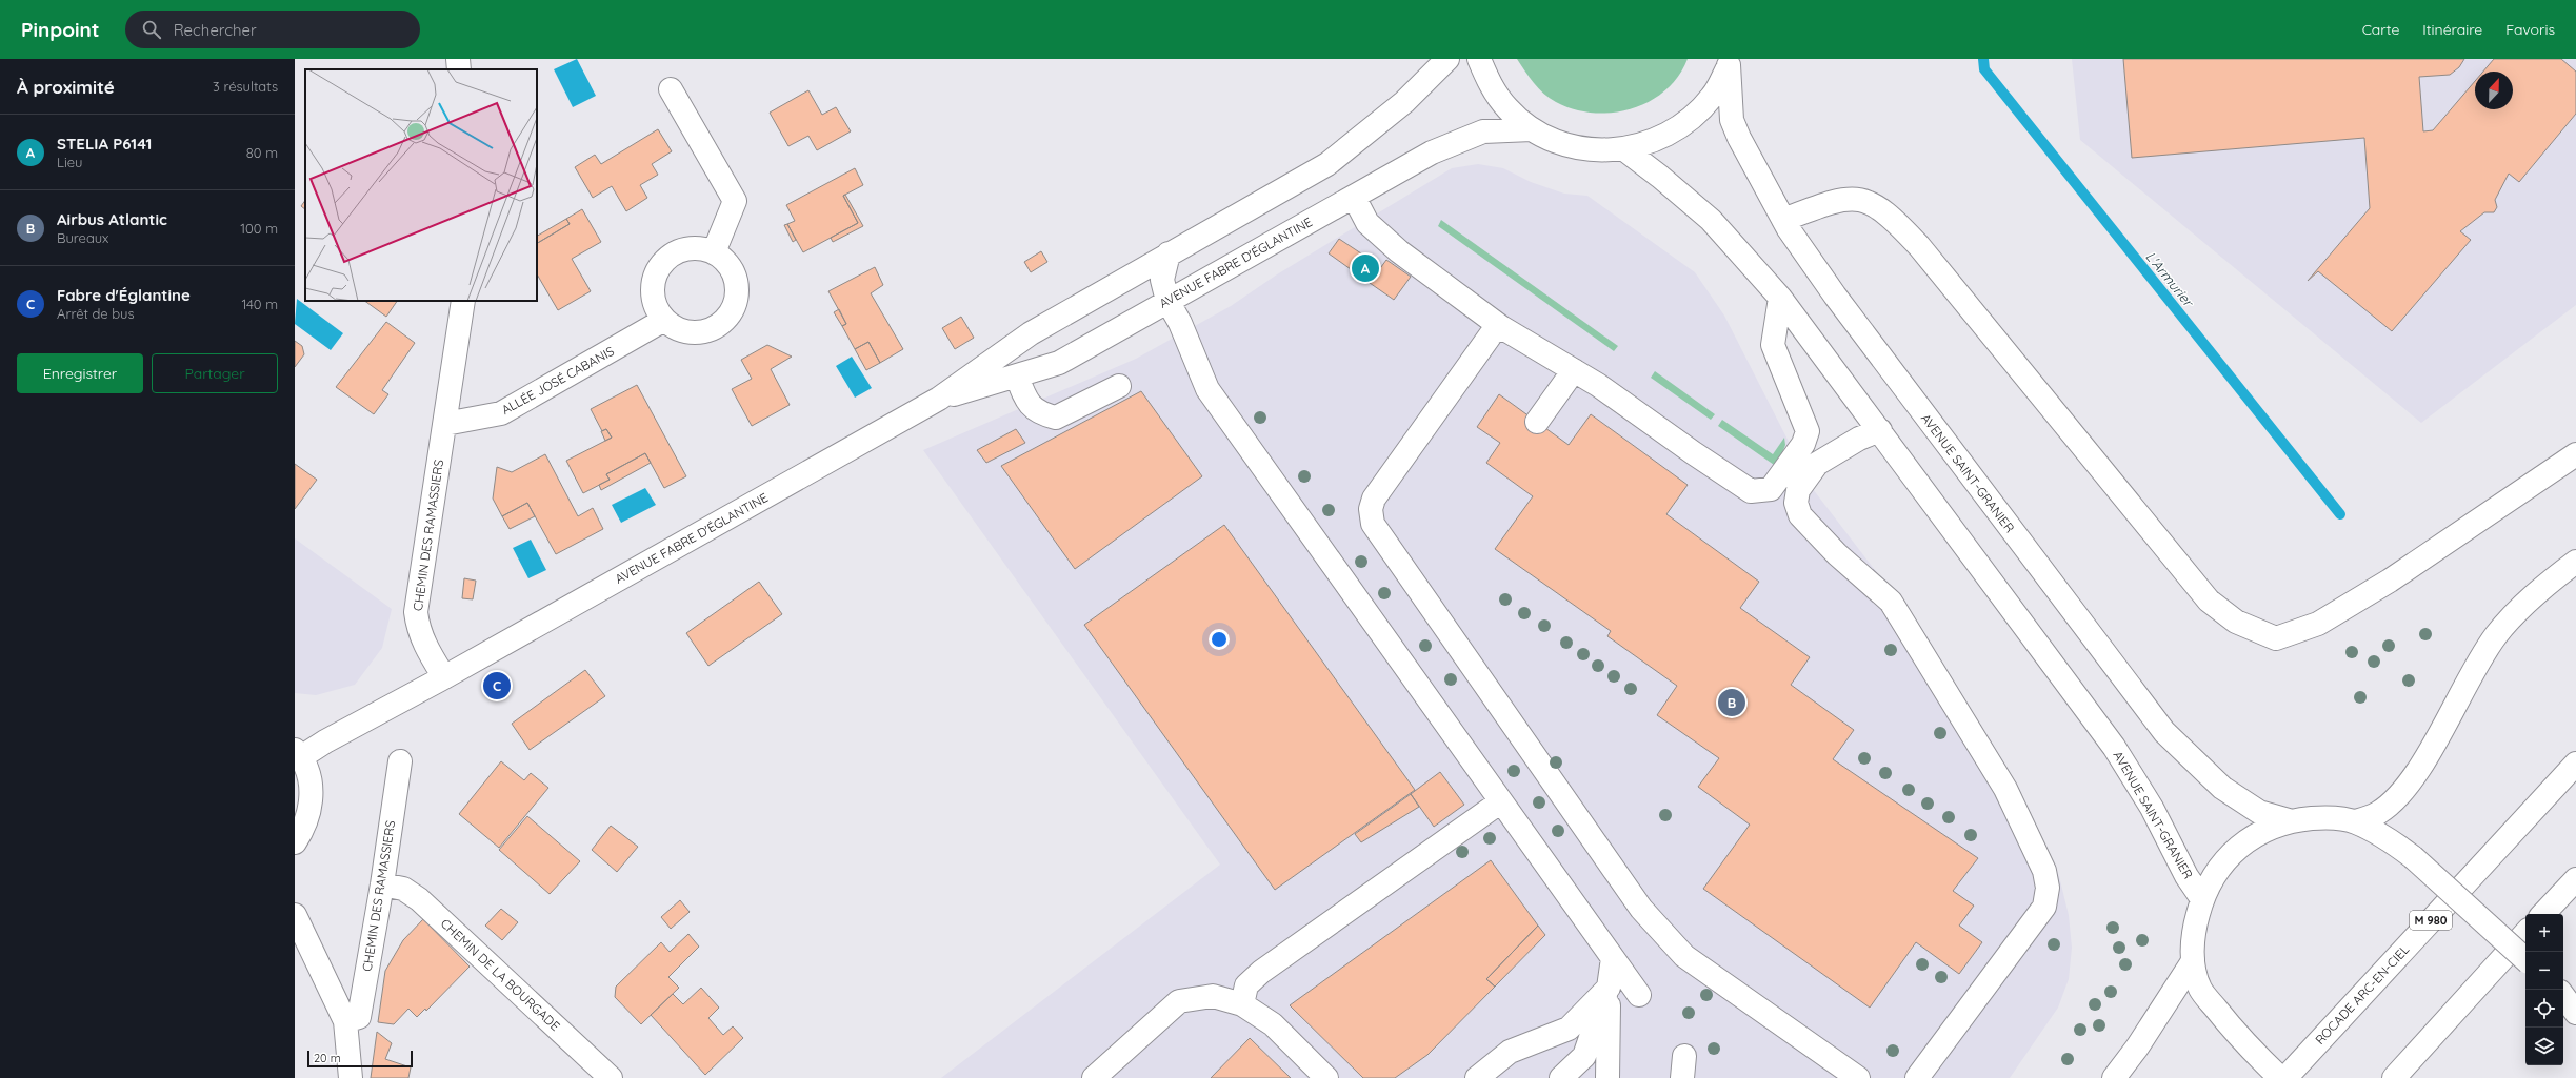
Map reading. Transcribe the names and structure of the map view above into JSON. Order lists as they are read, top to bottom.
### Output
{
  "streets": {
    "main road": [
      "AVENUE FABRE D'ÉGLANTINE",
      "ALLÉE JOSÉ CABANIS",
      "AVENUE SAINT-GRANIER",
      "CHEMIN DES RAMASSIERS",
      "M 980",
      "CHEMIN DE LA BOURGADE",
      "ROCADE ARC-EN-CIEL"
    ]
  },
  "crossings": [
    ["AVENUE FABRE D'ÉGLANTINE", "CHEMIN DES RAMASSIERS"],
    ["ALLÉE JOSÉ CABANIS", "CHEMIN DES RAMASSIERS"],
    ["CHEMIN DES RAMASSIERS", "CHEMIN DE LA BOURGADE"]
  ],
  "water": ["L'Armurier"],
  "scale_bar": "20 m",
  "north": "top",
  "page": {
    "header": "Pinpoint",
    "search": "Rechercher",
    "nav": ["Carte", "Itinéraire", "Favoris"],
    "heading": ["À proximité", "3 résultats"],
    "list": [
      {
        "mark": "A",
        "name": "STELIA P6141",
        "note": "Lieu",
        "value": "80 m"
      },
      {
        "mark": "B",
        "name": "Airbus Atlantic",
        "note": "Bureaux",
        "value": "100 m"
      },
      {
        "mark": "C",
        "name": "Fabre d'Églantine",
        "note": "Arrêt de bus",
        "value": "140 m"
      }
    ],
    "pins": ["A", "C", "B"],
    "buttons": ["Enregistrer", "Partager"],
    "map_buttons": ["+", "−"],
    "scale": "20 m"
  }
}
